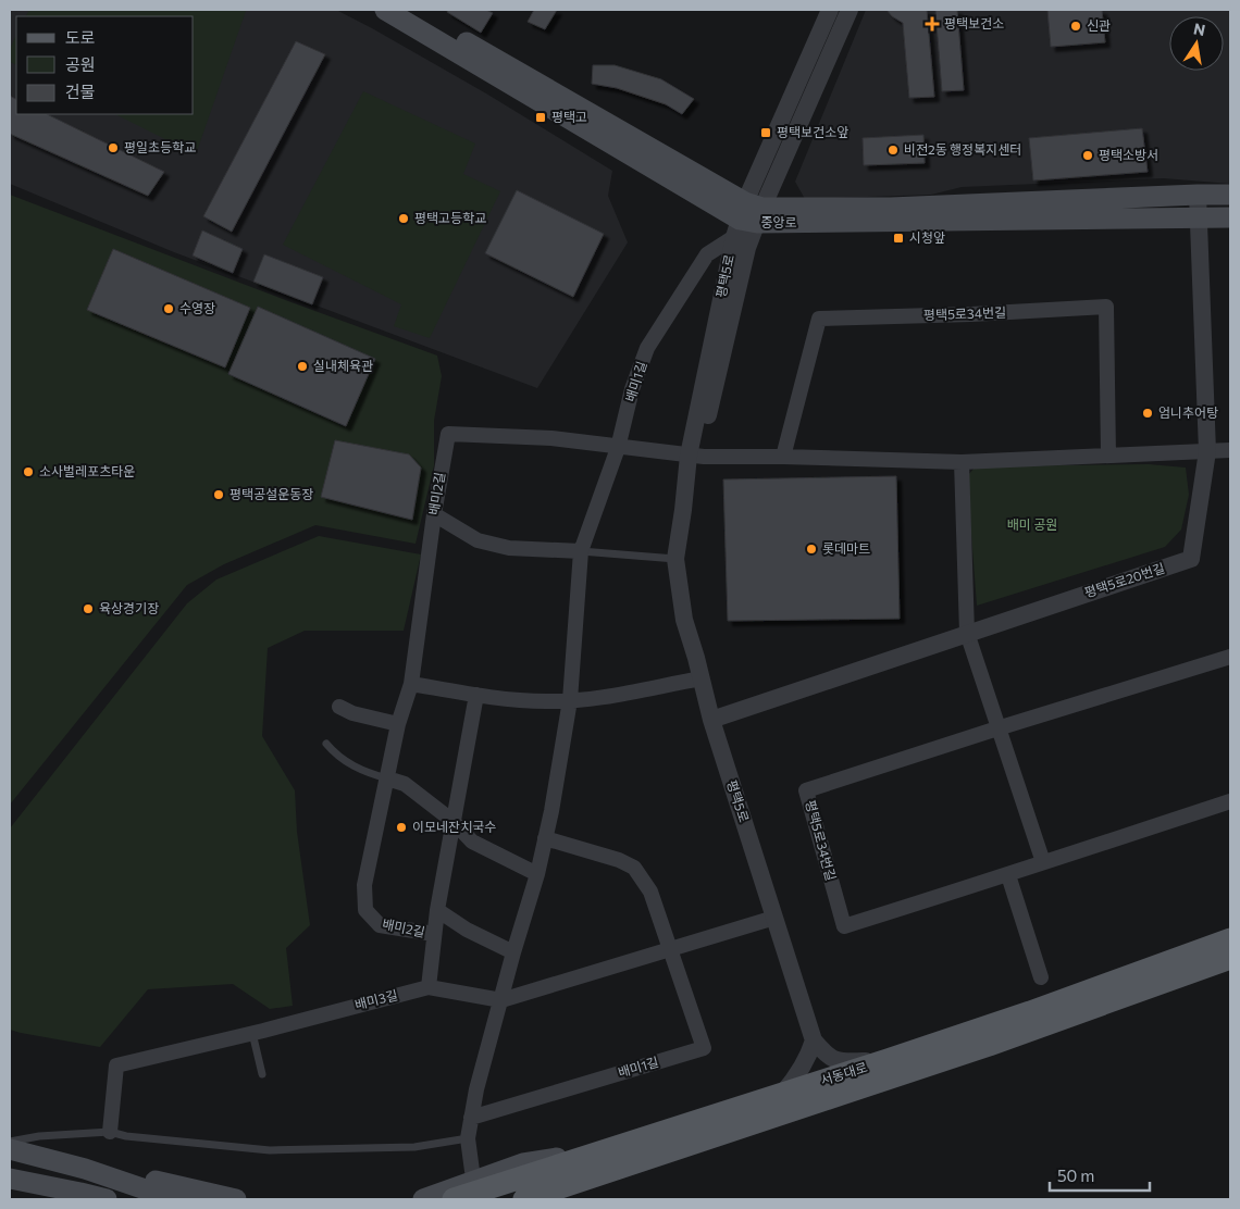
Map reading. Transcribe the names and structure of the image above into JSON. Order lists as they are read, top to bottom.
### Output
{
  "streets": {
    "main road": ["중앙로", "서동대로"],
    "street": [
      "평택5로",
      "평택5로34번길",
      "배미1길",
      "배미2길",
      "평택5로20번길",
      "배미3길"
    ]
  },
  "crossings": [
    ["중앙로", "평택5로"],
    ["중앙로", "배미1길"],
    ["중앙로", "평택5로20번길"],
    ["평택5로", "배미1길"],
    ["평택5로", "평택5로20번길"],
    ["배미1길", "배미2길"],
    ["배미1길", "배미3길"]
  ],
  "parks": ["배미 공원"],
  "places": {
    "health": ["평택보건소"],
    "other": [
      "신관",
      "평일초등학교",
      "비전2동 행정복지센터",
      "평택소방서",
      "평택고등학교",
      "수영장",
      "실내체육관",
      "엄니추어탕",
      "소사벌레포츠타운",
      "평택공설운동장",
      "롯데마트",
      "육상경기장",
      "이모네잔치국수"
    ],
    "transit": ["평택고", "평택보건소앞", "시청앞"]
  },
  "legend": ["도로", "공원", "건물"],
  "scale_bar": "50 m",
  "north": "top"
}
